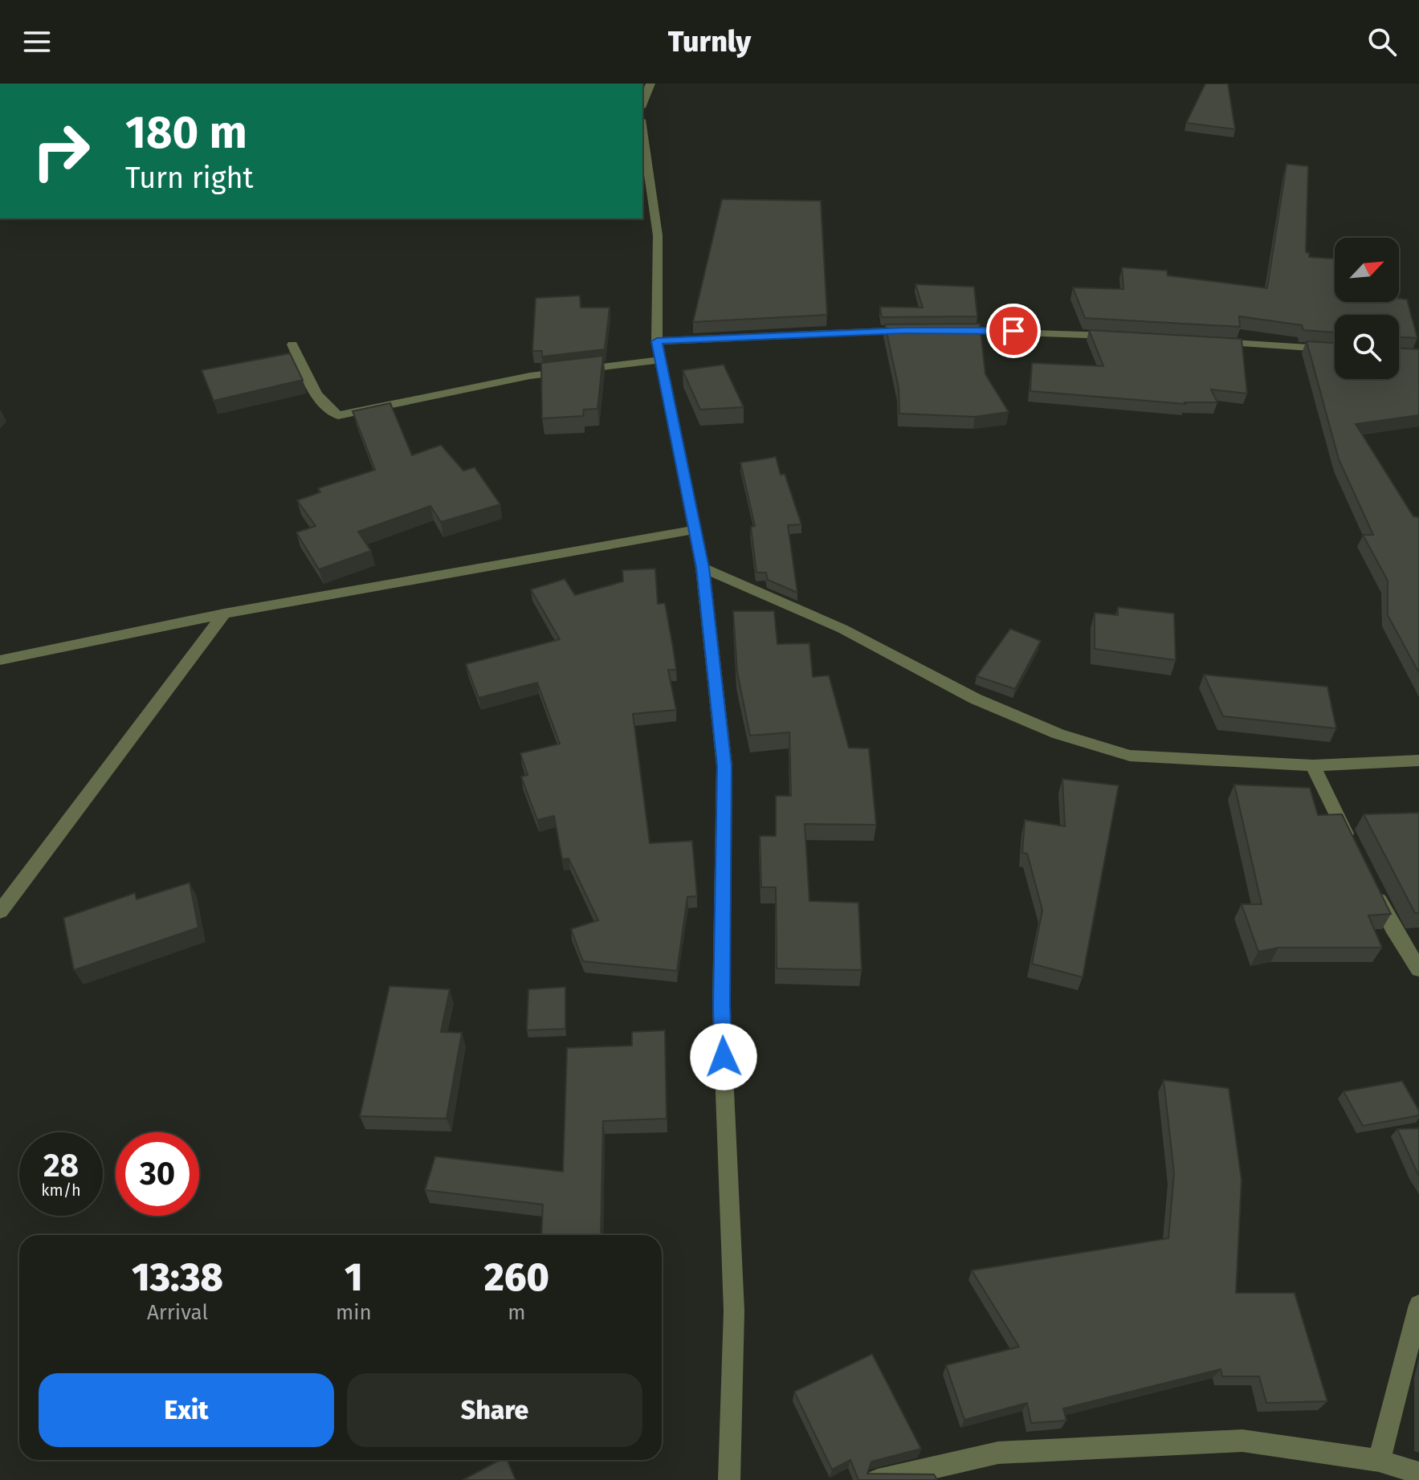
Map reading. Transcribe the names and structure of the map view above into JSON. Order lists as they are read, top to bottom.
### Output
{
  "north": "top right",
  "page": {
    "header": "Turnly",
    "turn": ["180 m", "Turn right"],
    "speed": "28 km/h",
    "limit": "30",
    "eta": [
      "13:38",
      "Arrival",
      "1",
      "min",
      "260",
      "m"
    ],
    "buttons": ["Exit", "Share"]
  }
}
